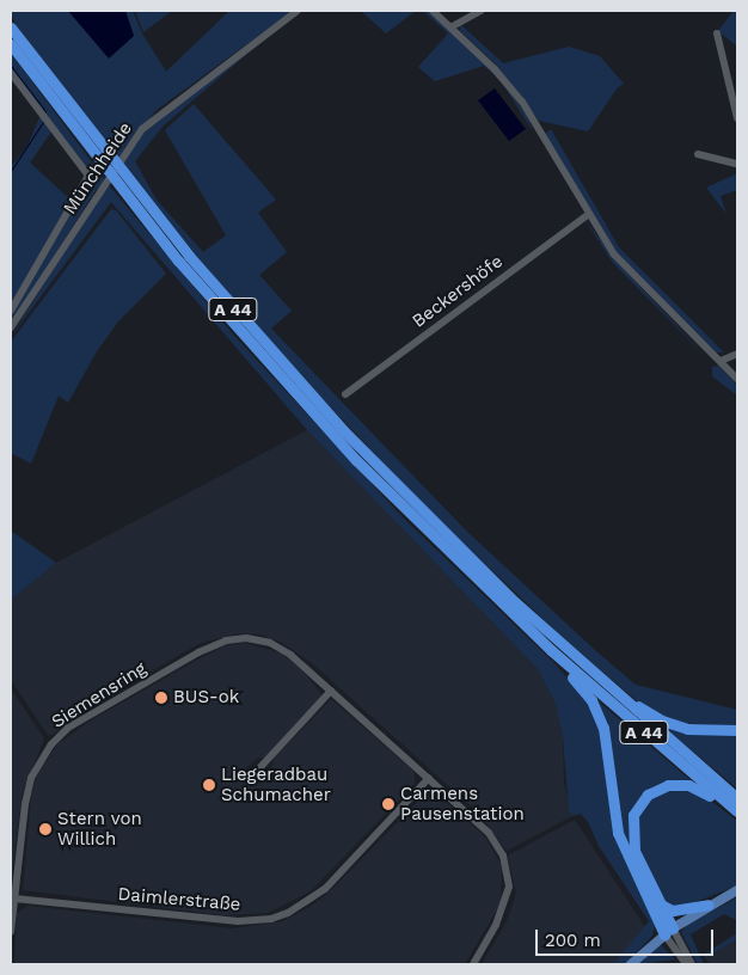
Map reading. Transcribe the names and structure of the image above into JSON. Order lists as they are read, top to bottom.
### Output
{
  "streets": {
    "highway": ["A 44"],
    "street": [
      "Münchheide",
      "Beckershöfe",
      "Siemensring",
      "Daimlerstraße"
    ]
  },
  "crossings": [
    ["Siemensring", "Daimlerstraße"]
  ],
  "places": [
    "BUS-ok",
    "Liegeradbau Schumacher",
    "Carmens Pausenstation",
    "Stern von Willich"
  ],
  "scale_bar": "200 m"
}
